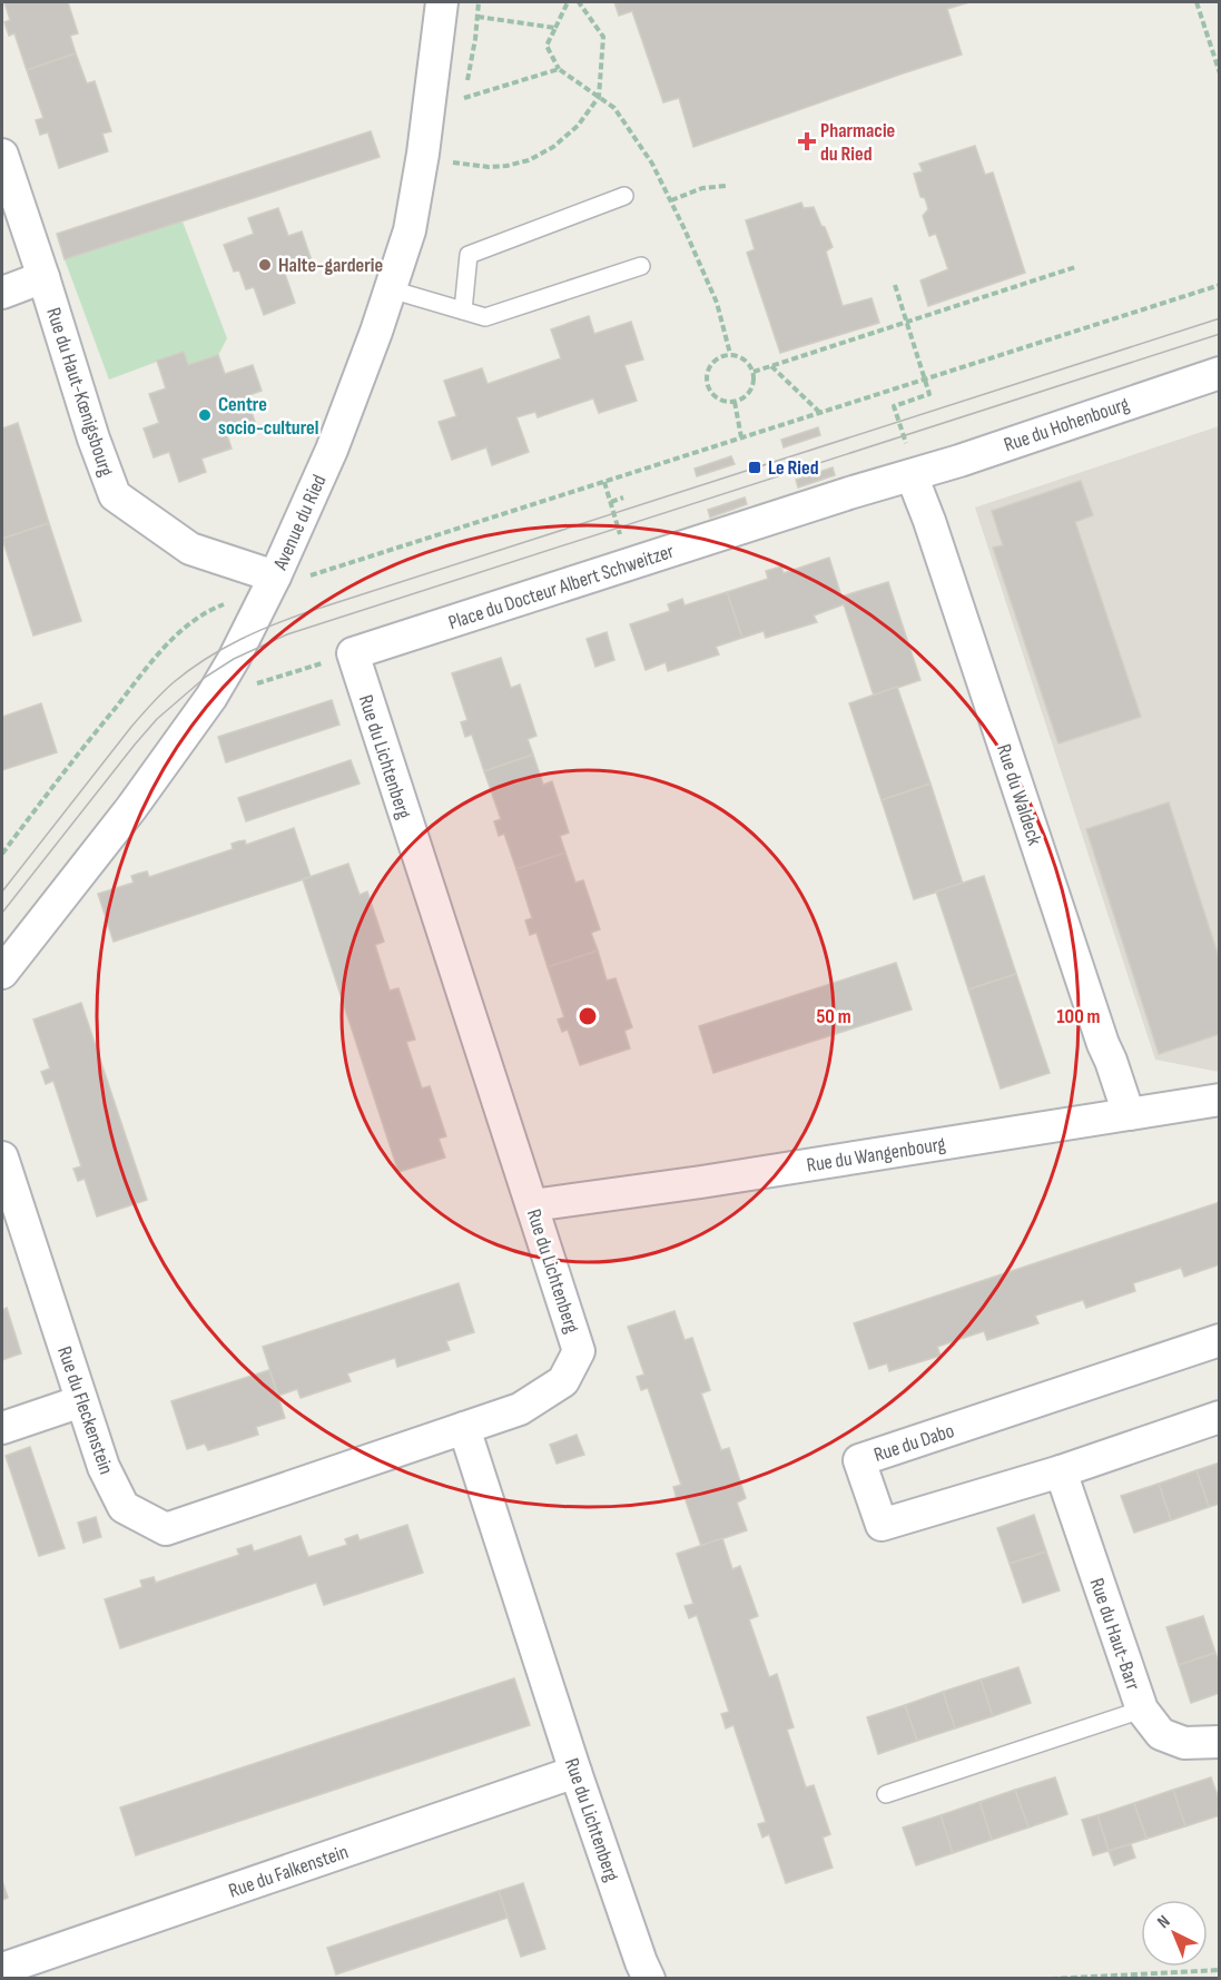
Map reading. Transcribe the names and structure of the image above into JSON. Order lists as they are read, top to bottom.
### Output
{
  "streets": {
    "street": [
      "Rue du Haut-Kœnigsbourg",
      "Rue du Hohenbourg",
      "Avenue du Ried",
      "Place du Docteur Albert Schweitzer",
      "Rue du Lichtenberg",
      "Rue du Waldeck",
      "Rue du Wangenbourg",
      "Rue du Fleckenstein",
      "Rue du Dabo",
      "Rue du Haut-Barr",
      "Rue du Falkenstein"
    ]
  },
  "crossings": [
    ["Rue du Haut-Kœnigsbourg", "Avenue du Ried"],
    ["Rue du Hohenbourg", "Place du Docteur Albert Schweitzer"],
    ["Rue du Hohenbourg", "Rue du Waldeck"],
    ["Place du Docteur Albert Schweitzer", "Rue du Lichtenberg"],
    ["Place du Docteur Albert Schweitzer", "Rue du Waldeck"],
    ["Rue du Lichtenberg", "Rue du Wangenbourg"],
    ["Rue du Lichtenberg", "Rue du Fleckenstein"],
    ["Rue du Lichtenberg", "Rue du Falkenstein"],
    ["Rue du Waldeck", "Rue du Wangenbourg"],
    ["Rue du Dabo", "Rue du Haut-Barr"]
  ],
  "places": {
    "health": ["Pharmacie du Ried"],
    "other": ["Halte-garderie", "Centre socio-culturel"],
    "transit": ["Le Ried"]
  },
  "north": "top left",
  "rings": ["50 m", "100 m"]
}
